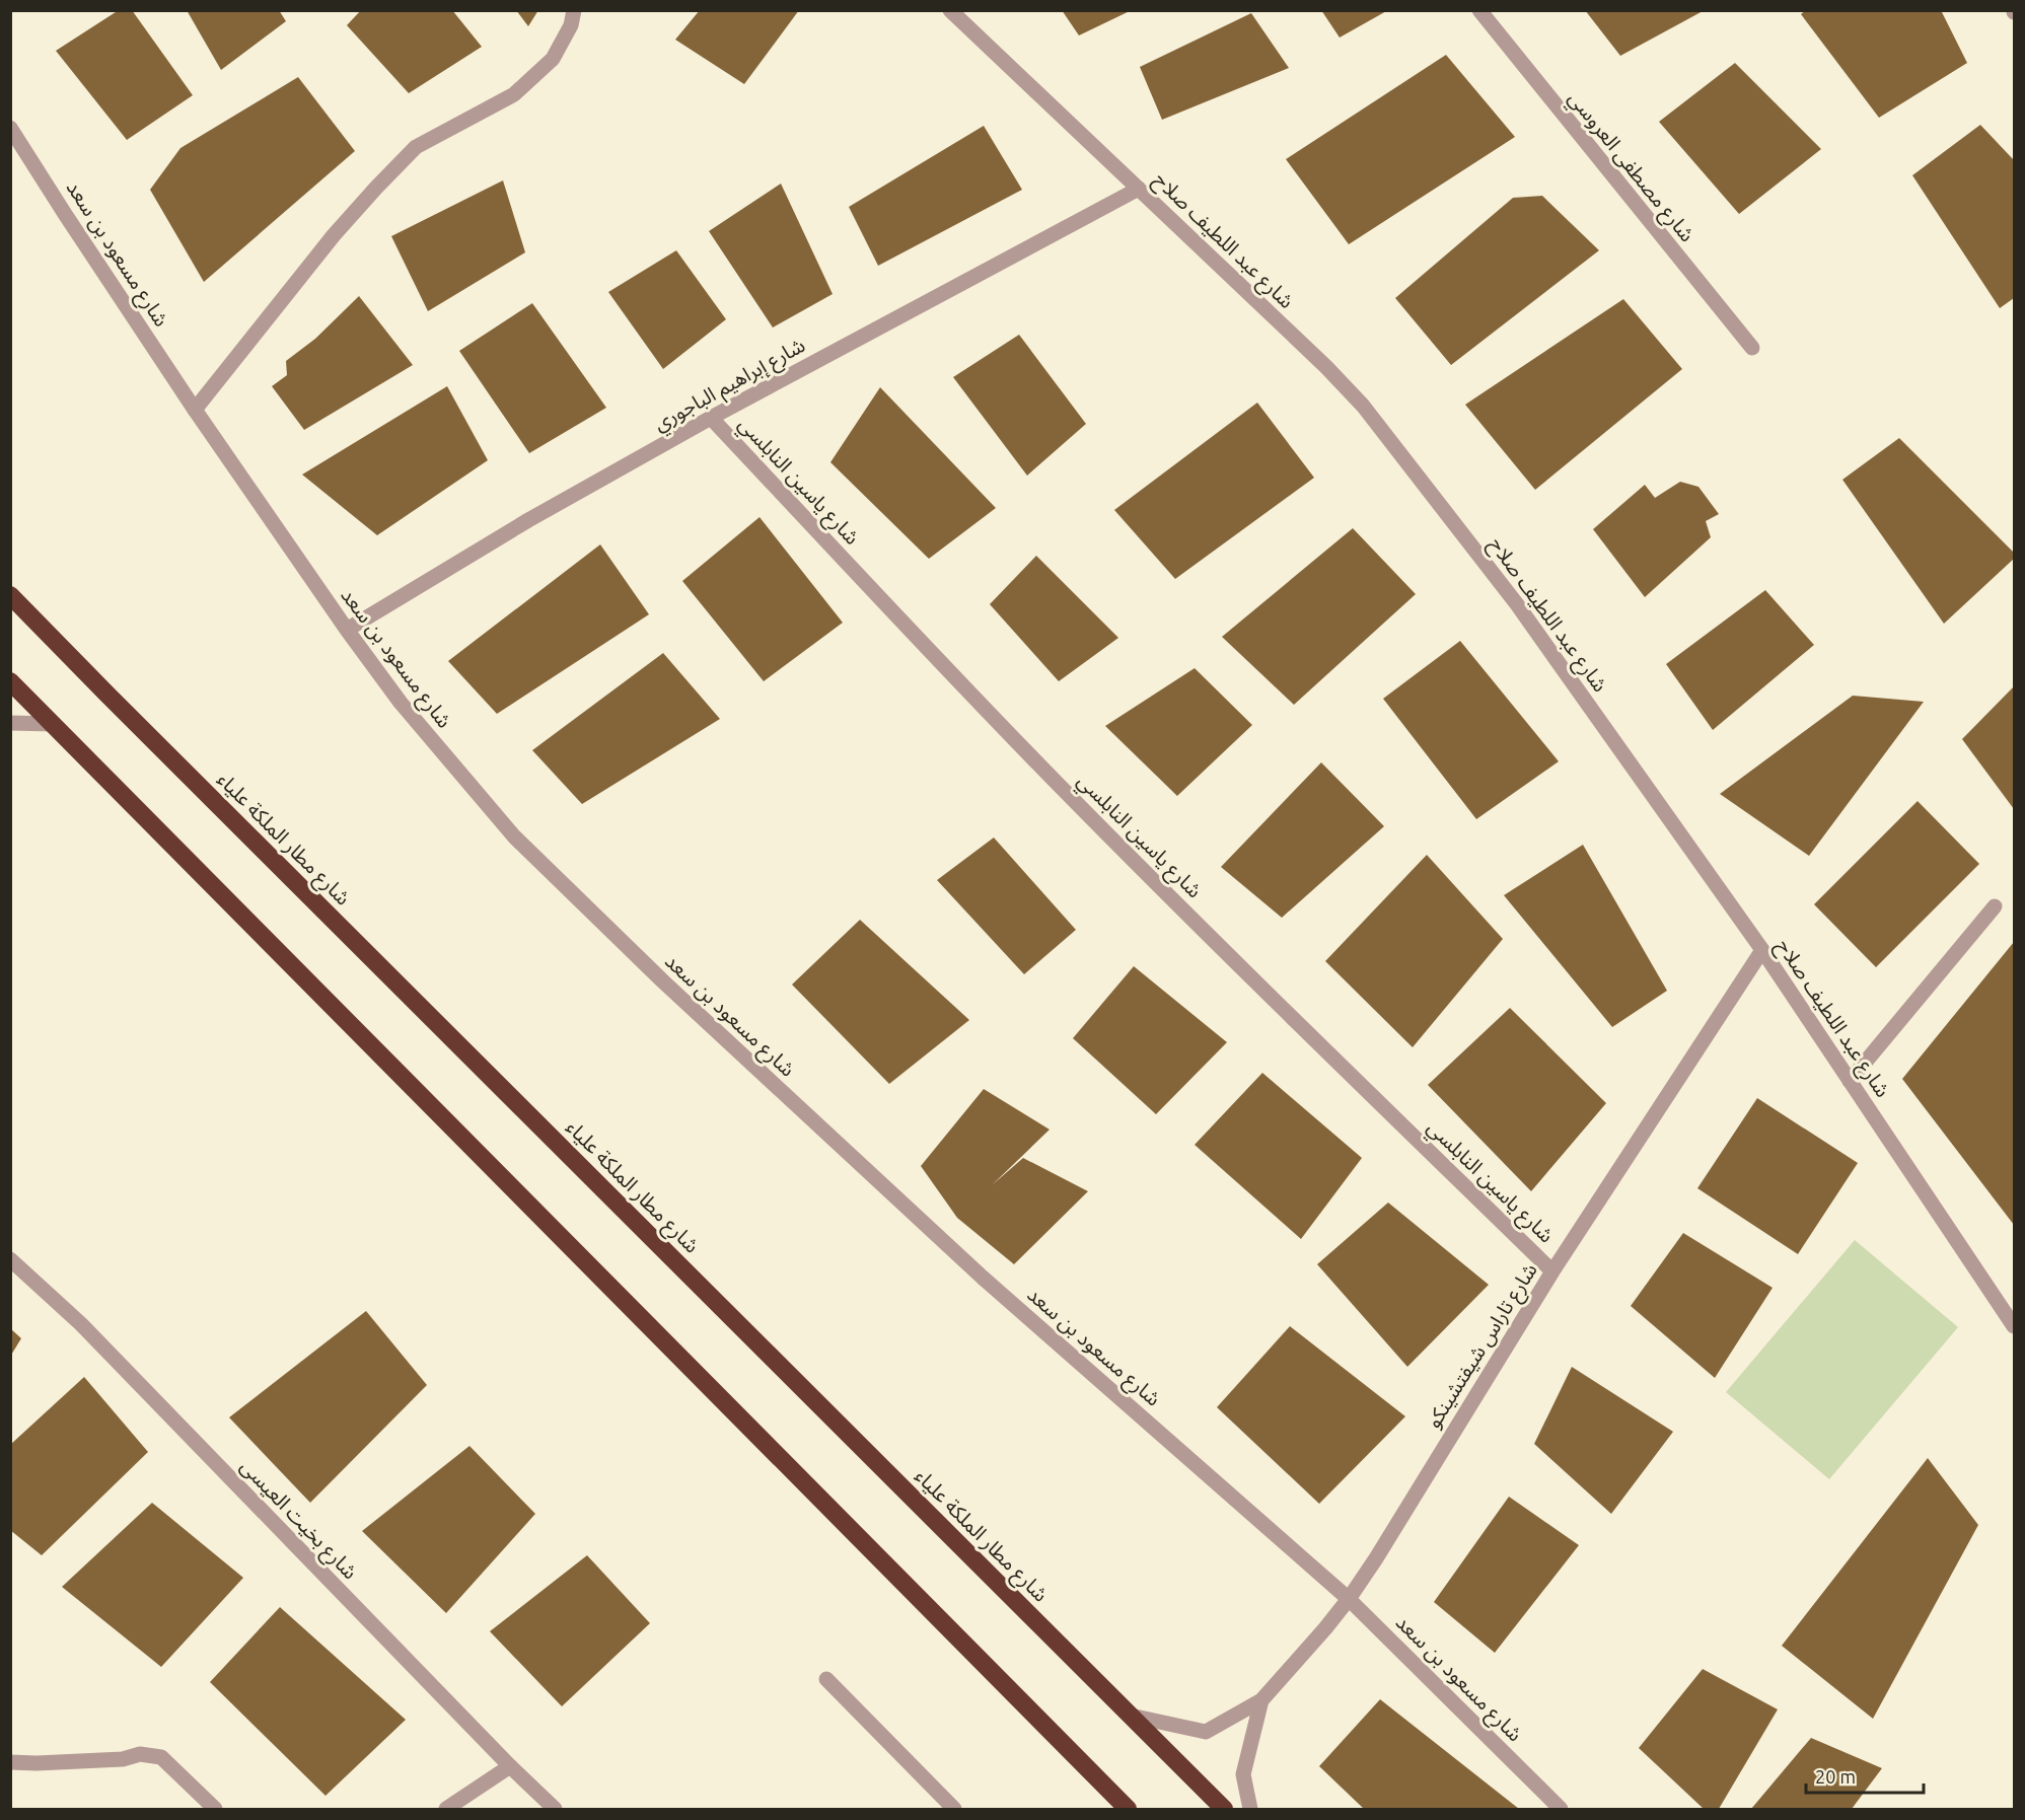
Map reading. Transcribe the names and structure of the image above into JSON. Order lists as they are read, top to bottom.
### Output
{
  "streets": {
    "highway": ["شارع مطار الملكة علياء"],
    "street": [
      "شارع مصطفى العروسي",
      "شارع عبد اللطيف صلاح",
      "شارع مسعود بن سعد",
      "شارع إبراهيم الباجوري",
      "شارع ياسين النابلسي",
      "شارع تاراس شيفتشينكو",
      "شارع بخيت العيسى"
    ]
  },
  "crossings": [
    ["شارع عبد اللطيف صلاح", "شارع إبراهيم الباجوري"],
    ["شارع عبد اللطيف صلاح", "شارع تاراس شيفتشينكو"],
    ["شارع مسعود بن سعد", "شارع إبراهيم الباجوري"],
    ["شارع مسعود بن سعد", "شارع تاراس شيفتشينكو"],
    ["شارع إبراهيم الباجوري", "شارع ياسين النابلسي"],
    ["شارع ياسين النابلسي", "شارع تاراس شيفتشينكو"],
    ["شارع مطار الملكة علياء", "شارع تاراس شيفتشينكو"]
  ],
  "scale_bar": "20 m"
}
